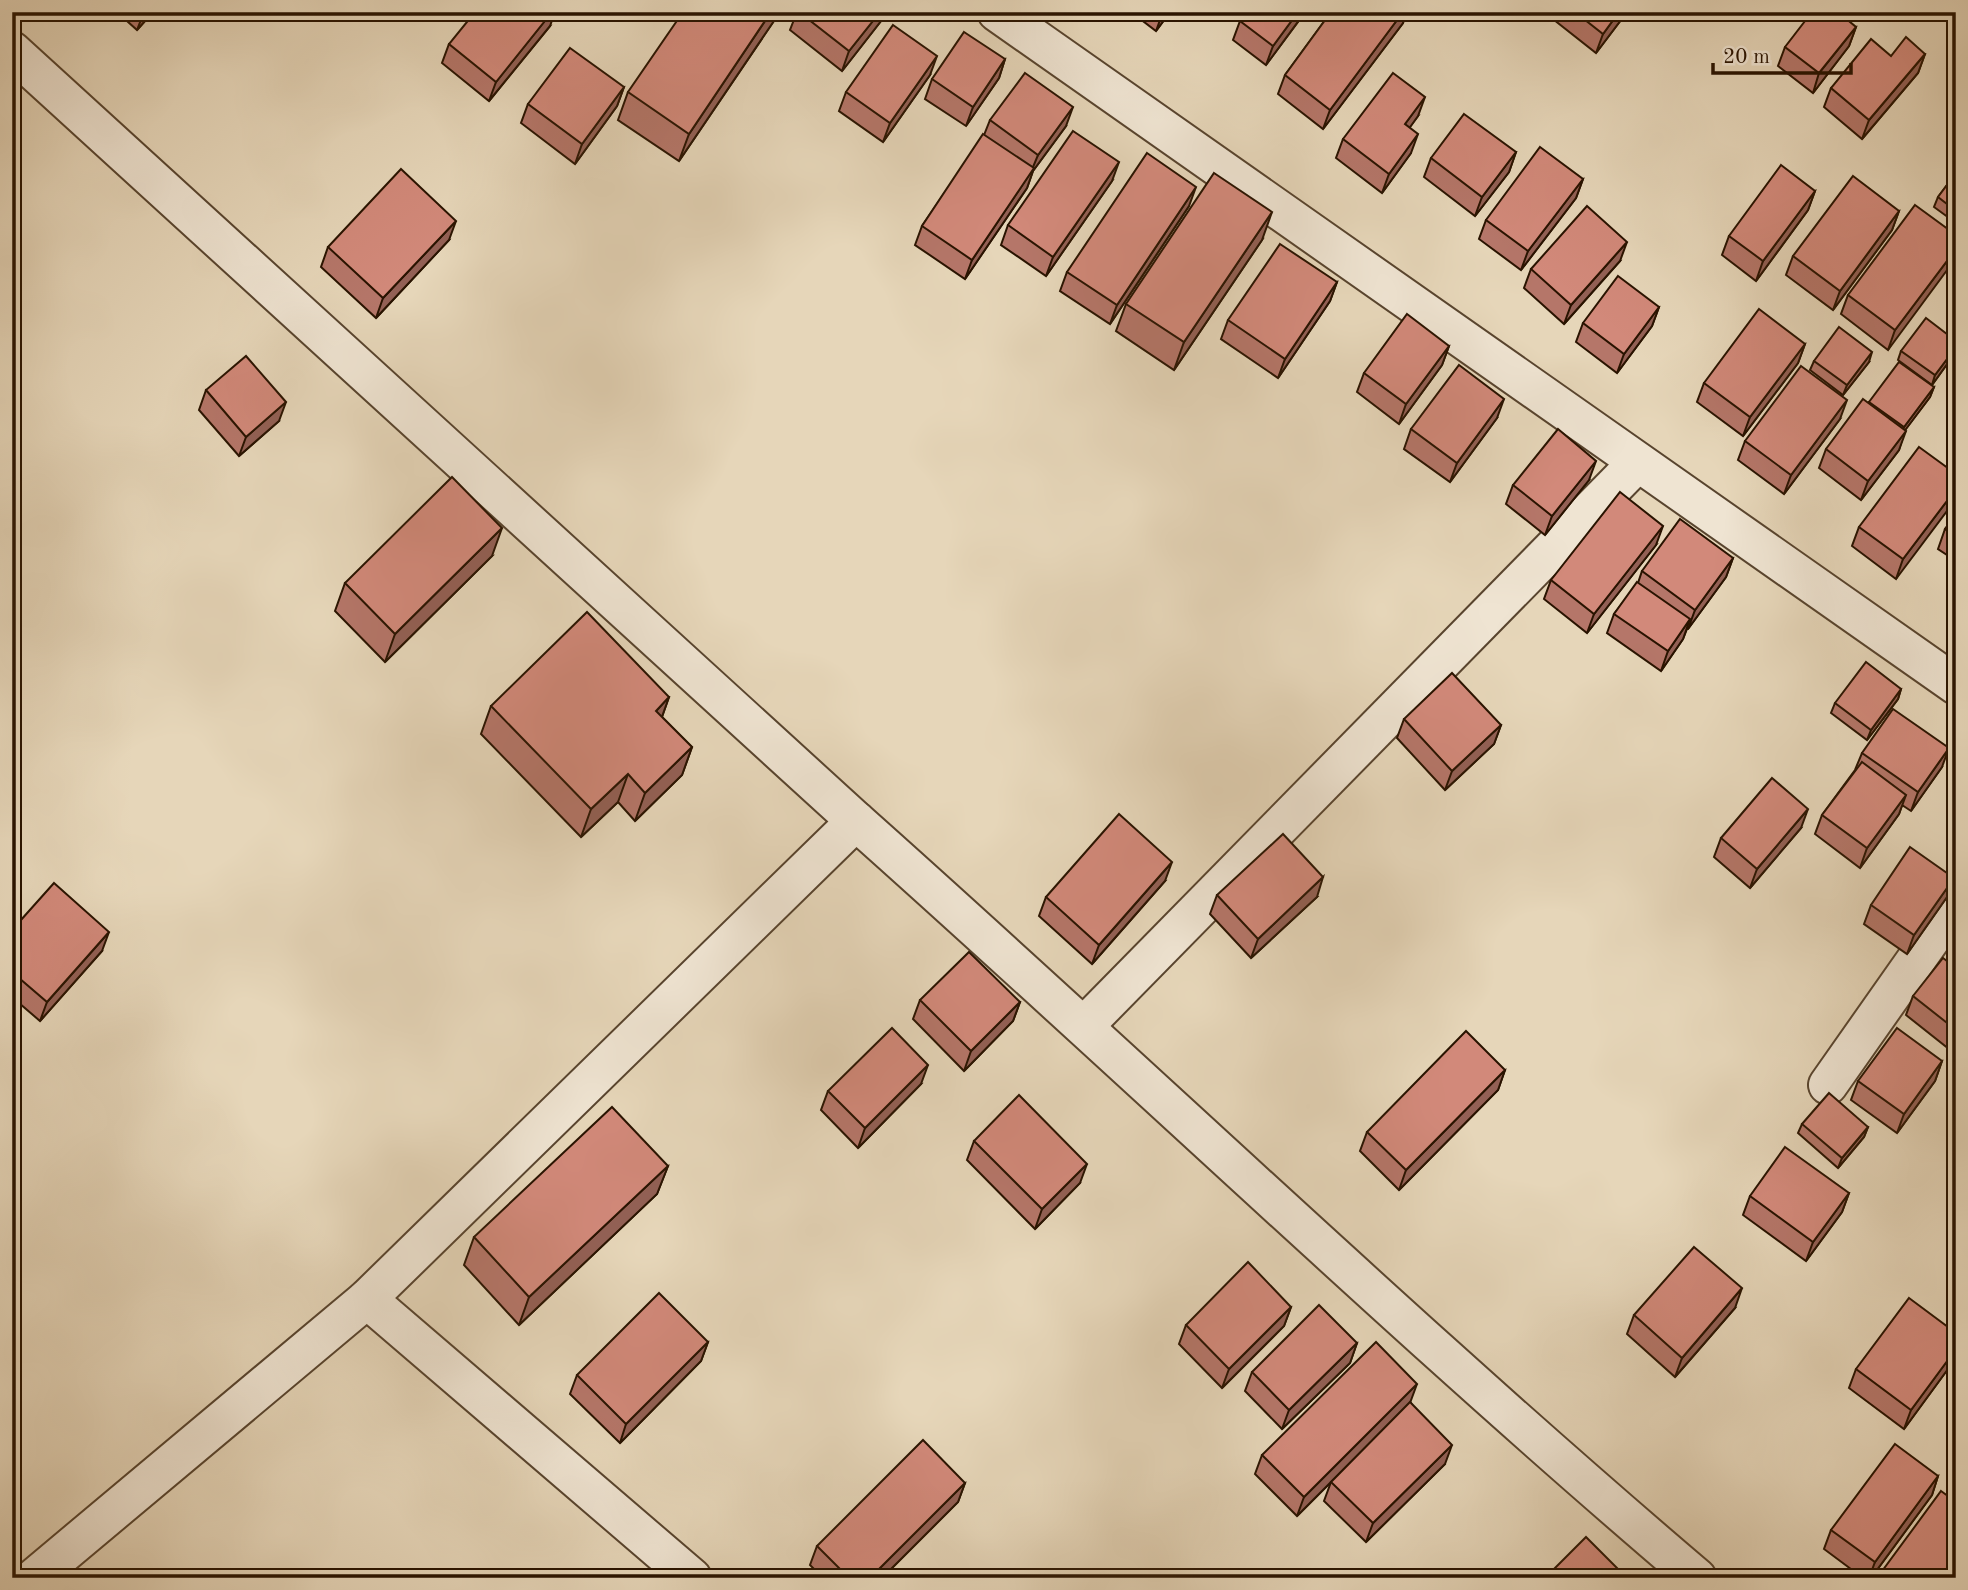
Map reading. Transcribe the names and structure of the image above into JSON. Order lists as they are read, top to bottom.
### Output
{
  "scale_bar": "20 m"
}
